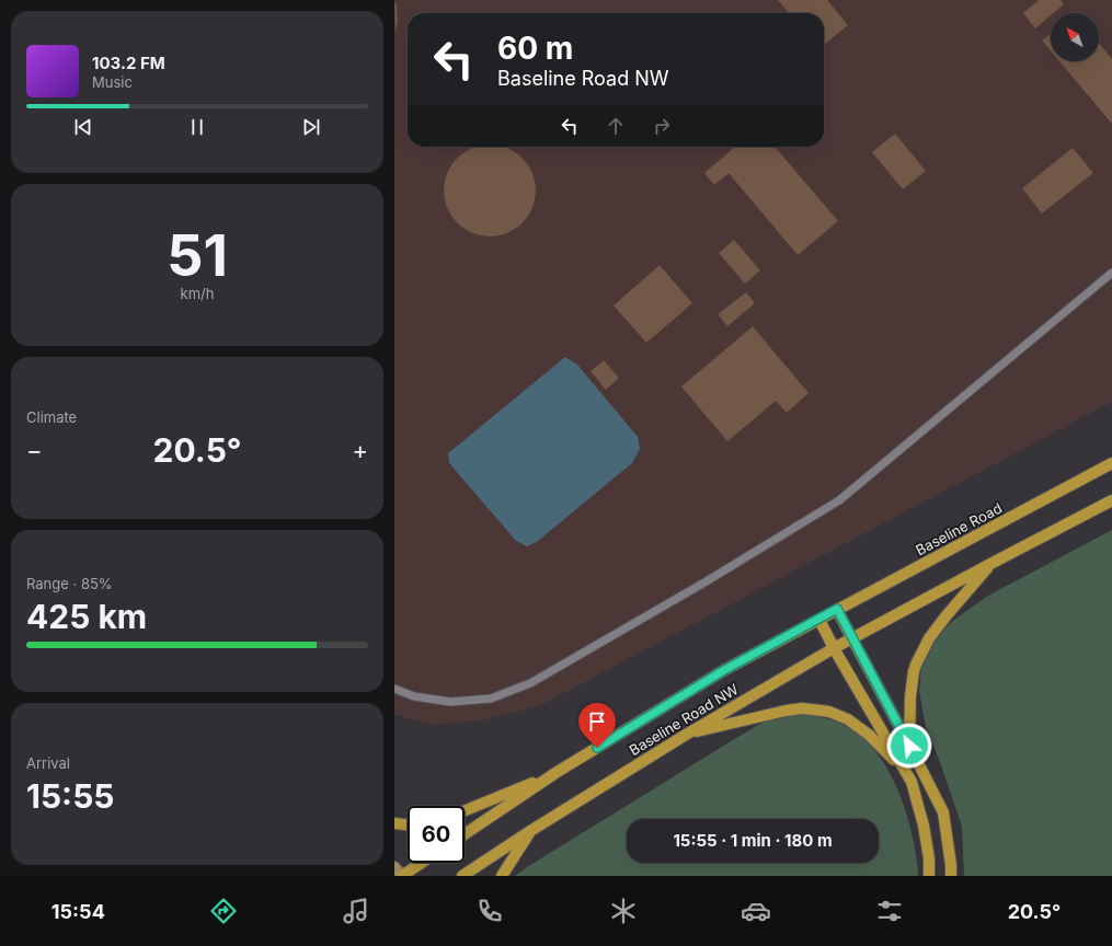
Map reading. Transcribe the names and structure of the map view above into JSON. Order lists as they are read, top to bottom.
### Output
{
  "streets": {
    "main road": ["Baseline Road", "Baseline Road NW"]
  },
  "crossings": [
    ["Baseline Road", "Baseline Road NW"]
  ],
  "north": "top left",
  "page": {
    "turn": ["60 m", "Baseline Road NW"],
    "song": ["103.2 FM", "Music"],
    "tile": [
      ["51", "km/h"],
      "Climate",
      ["Range · 85%", "425 km"],
      ["Arrival", "15:55"]
    ],
    "heat": ["−", "20.5°", "+"],
    "limit": "60",
    "trip": "15:55 · 1 min · 180 m",
    "tabs": ["15:54", "20.5°"]
  }
}
